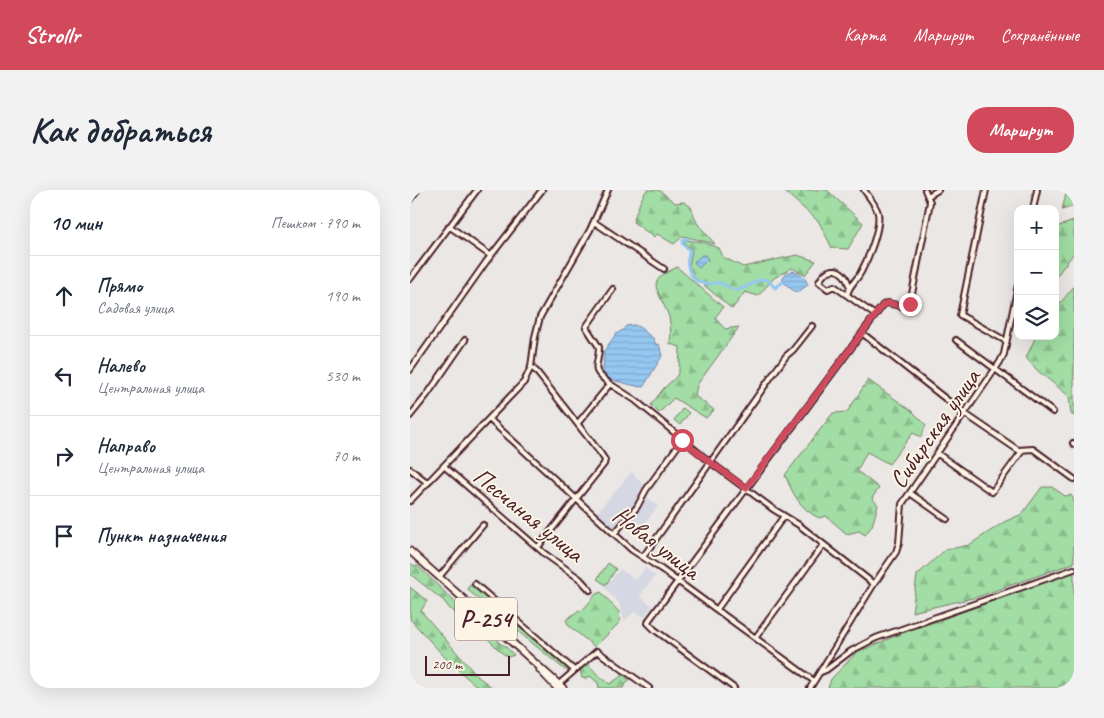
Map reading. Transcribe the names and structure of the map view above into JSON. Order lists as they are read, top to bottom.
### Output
{
  "streets": {
    "highway": ["Р-254"],
    "street": ["Сибирская улица", "Песчаная улица", "Новая улица"]
  },
  "crossings": [
    ["Сибирская улица", "Новая улица"]
  ],
  "scale_bar": "200 m",
  "page": {
    "header": "Strollr",
    "nav": ["Карта", "Маршрут", "Сохранённые"],
    "buttons": "Маршрут",
    "title": "Как добраться",
    "heading": ["10 мин", "Пешком · 790 m"],
    "map_buttons": ["+", "−"],
    "list": [
      ["Прямо", "Садовая улица", "190 m"],
      ["Налево", "Центральная улица", "530 m"],
      ["Направо", "Центральная улица", "70 m"],
      "Пункт назначения"
    ],
    "scale": "200 m"
  }
}
